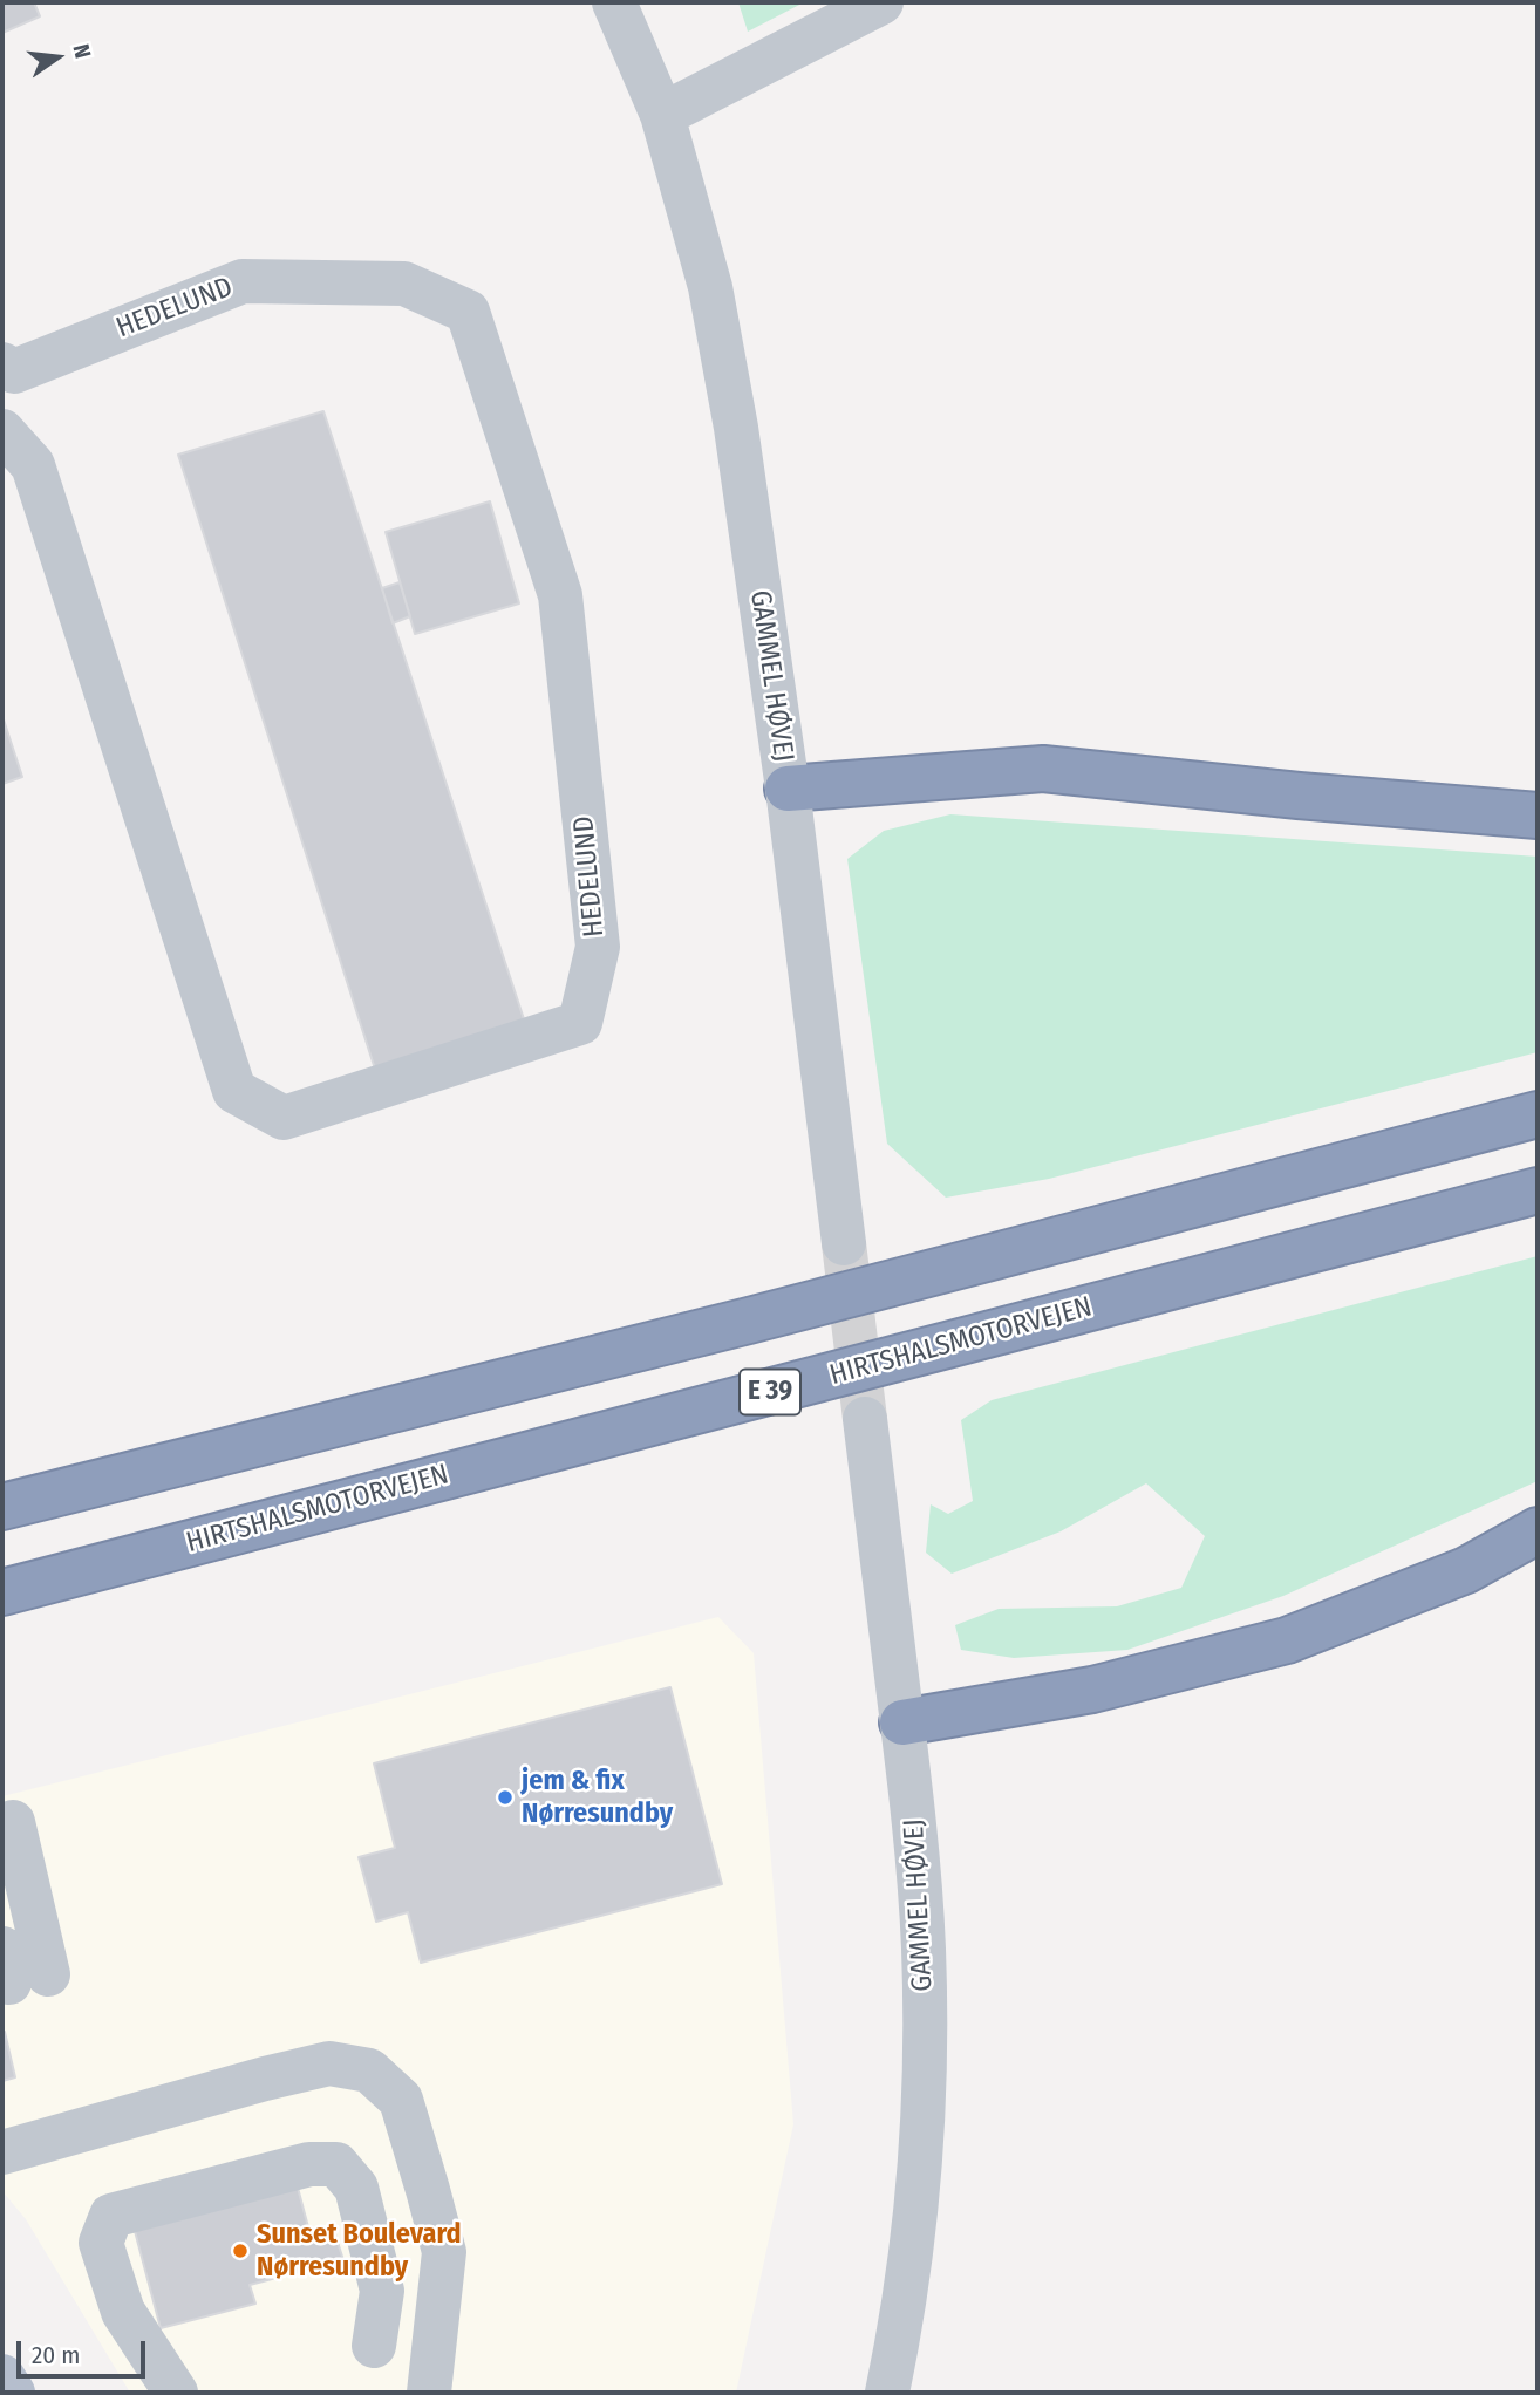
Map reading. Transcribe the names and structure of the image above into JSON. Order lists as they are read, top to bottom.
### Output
{
  "streets": {
    "highway": ["HIRTSHALSMOTORVEJEN", "E 39"],
    "street": ["HEDELUND", "GAMMEL HØVEJ"]
  },
  "places": ["jem & fix Nørresundby", "Sunset Boulevard Nørresundby"],
  "scale_bar": "20 m",
  "north": "right"
}
